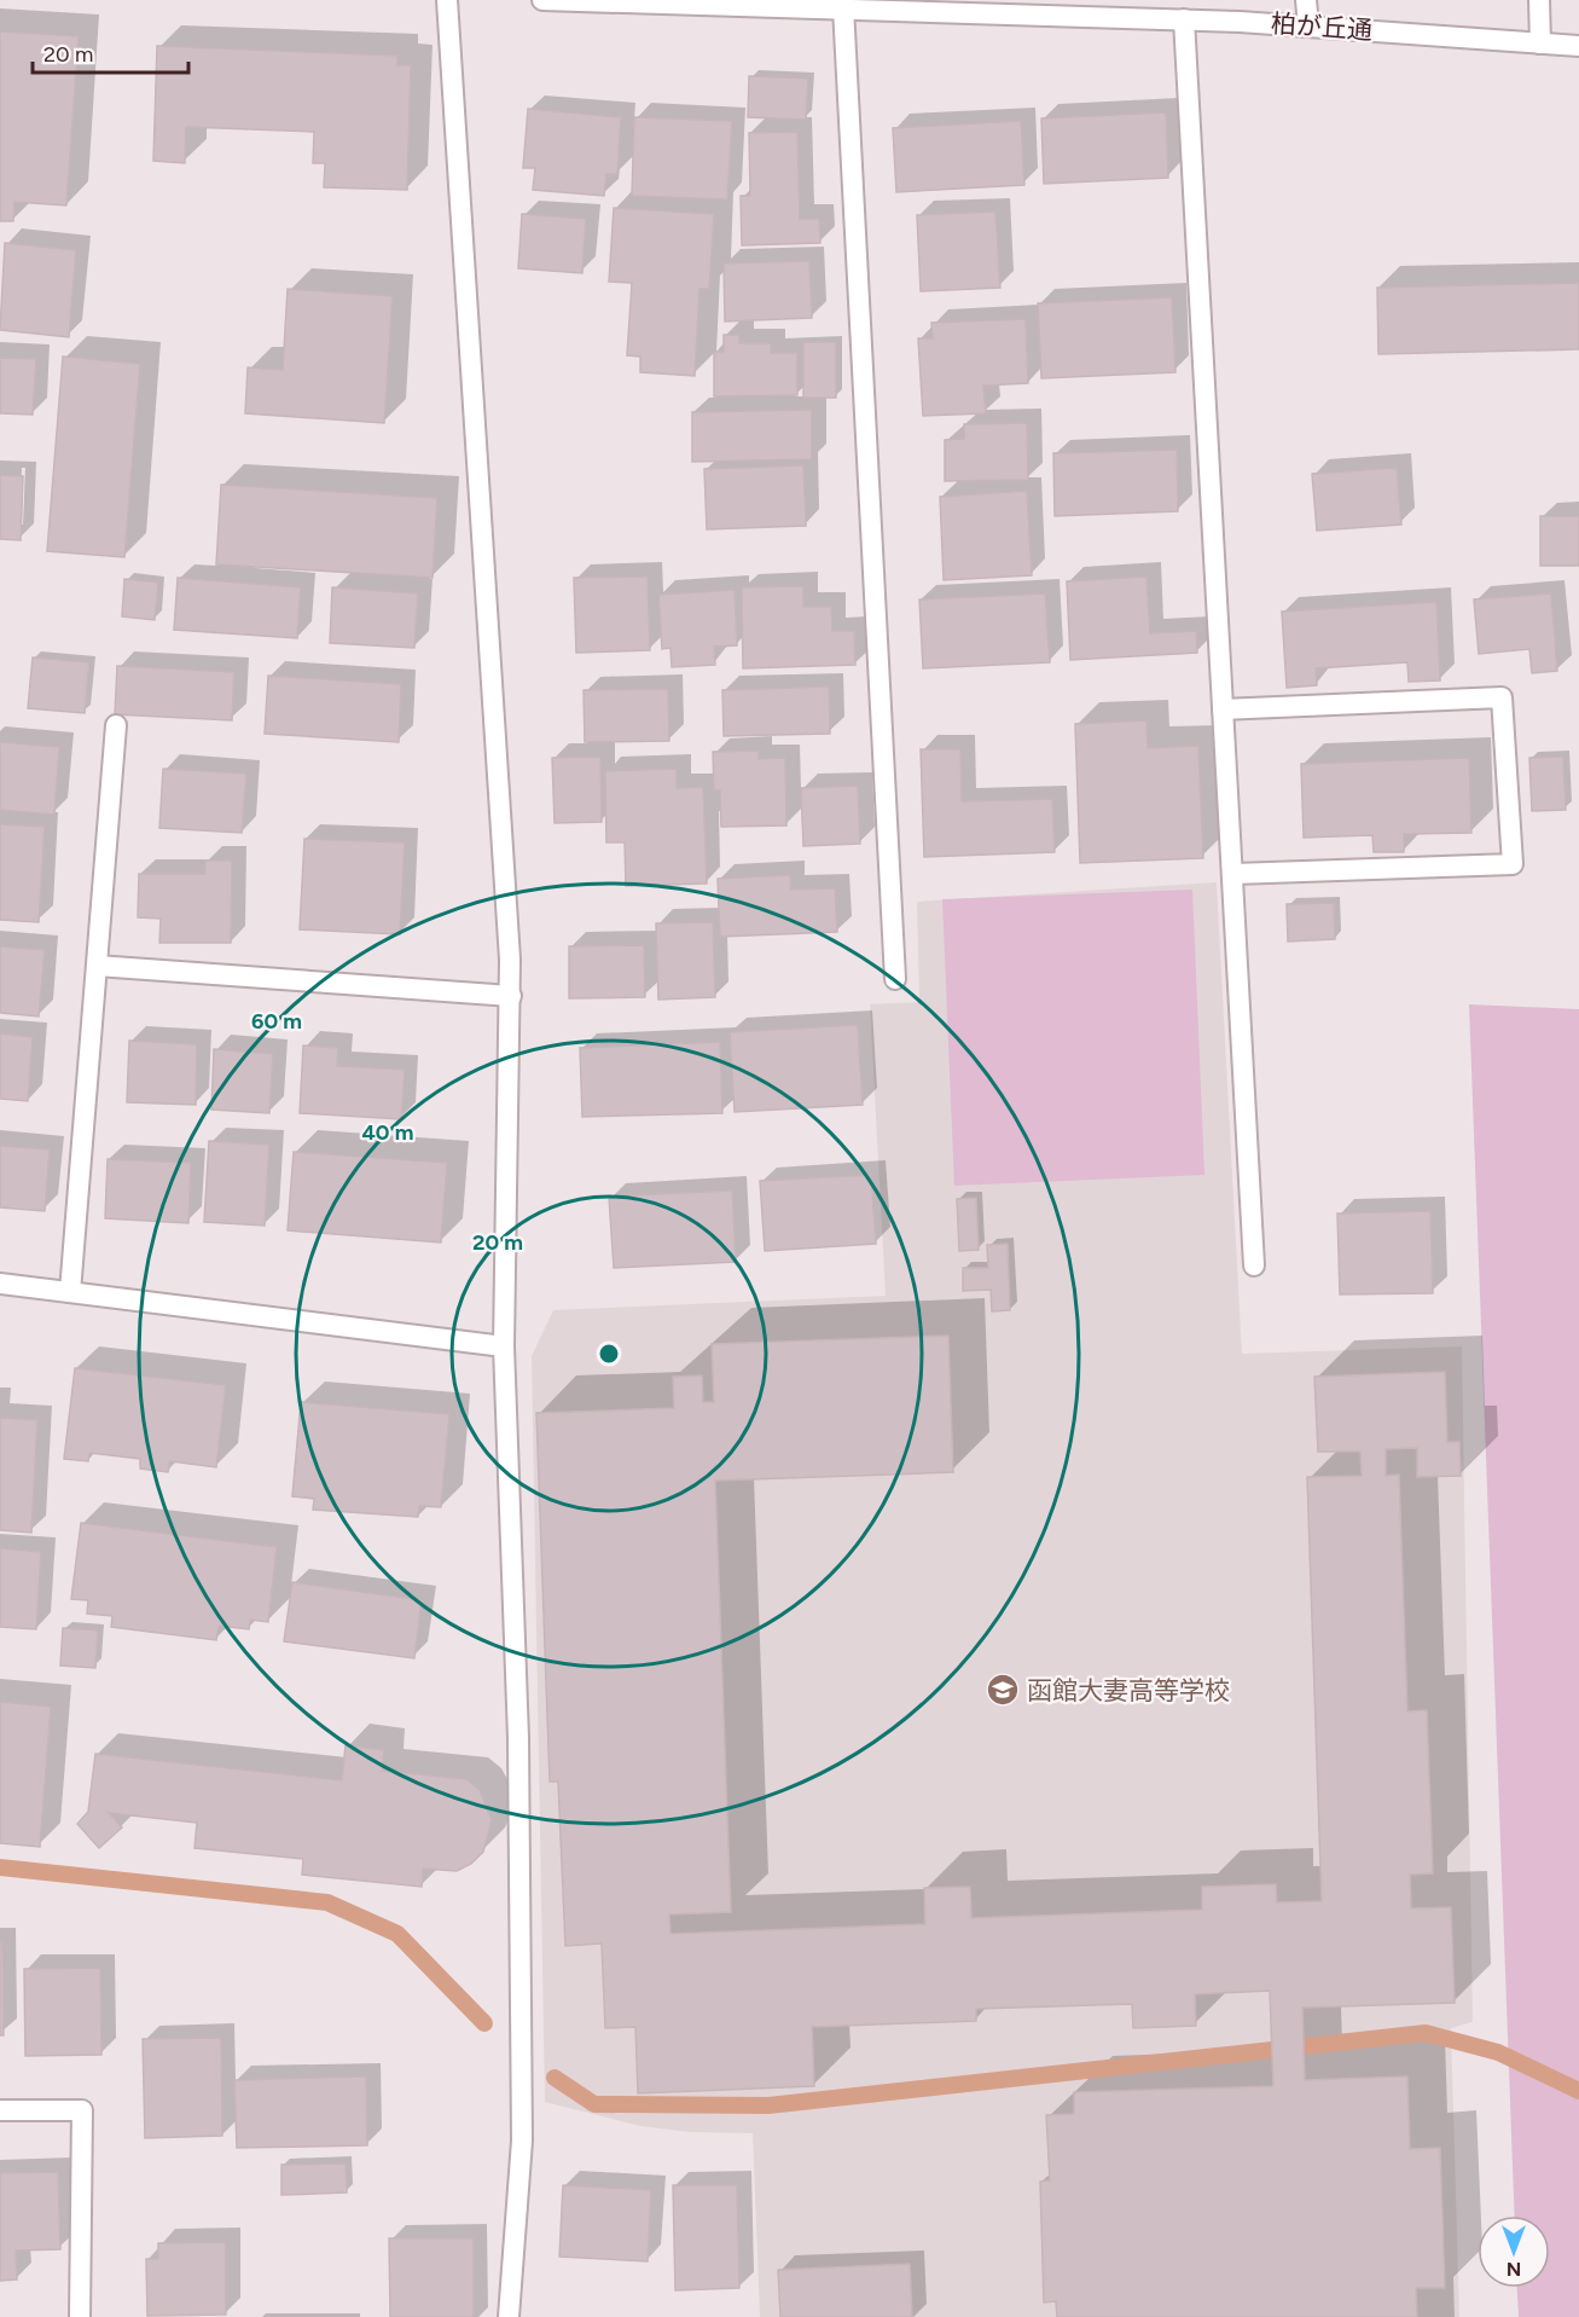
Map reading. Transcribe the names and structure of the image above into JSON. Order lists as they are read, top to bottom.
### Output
{
  "streets": {
    "street": ["柏が丘通"]
  },
  "places": {
    "school or university": ["函館大妻高等学校"]
  },
  "scale_bar": "20 m",
  "north": "bottom",
  "rings": ["60 m", "40 m", "20 m"]
}
